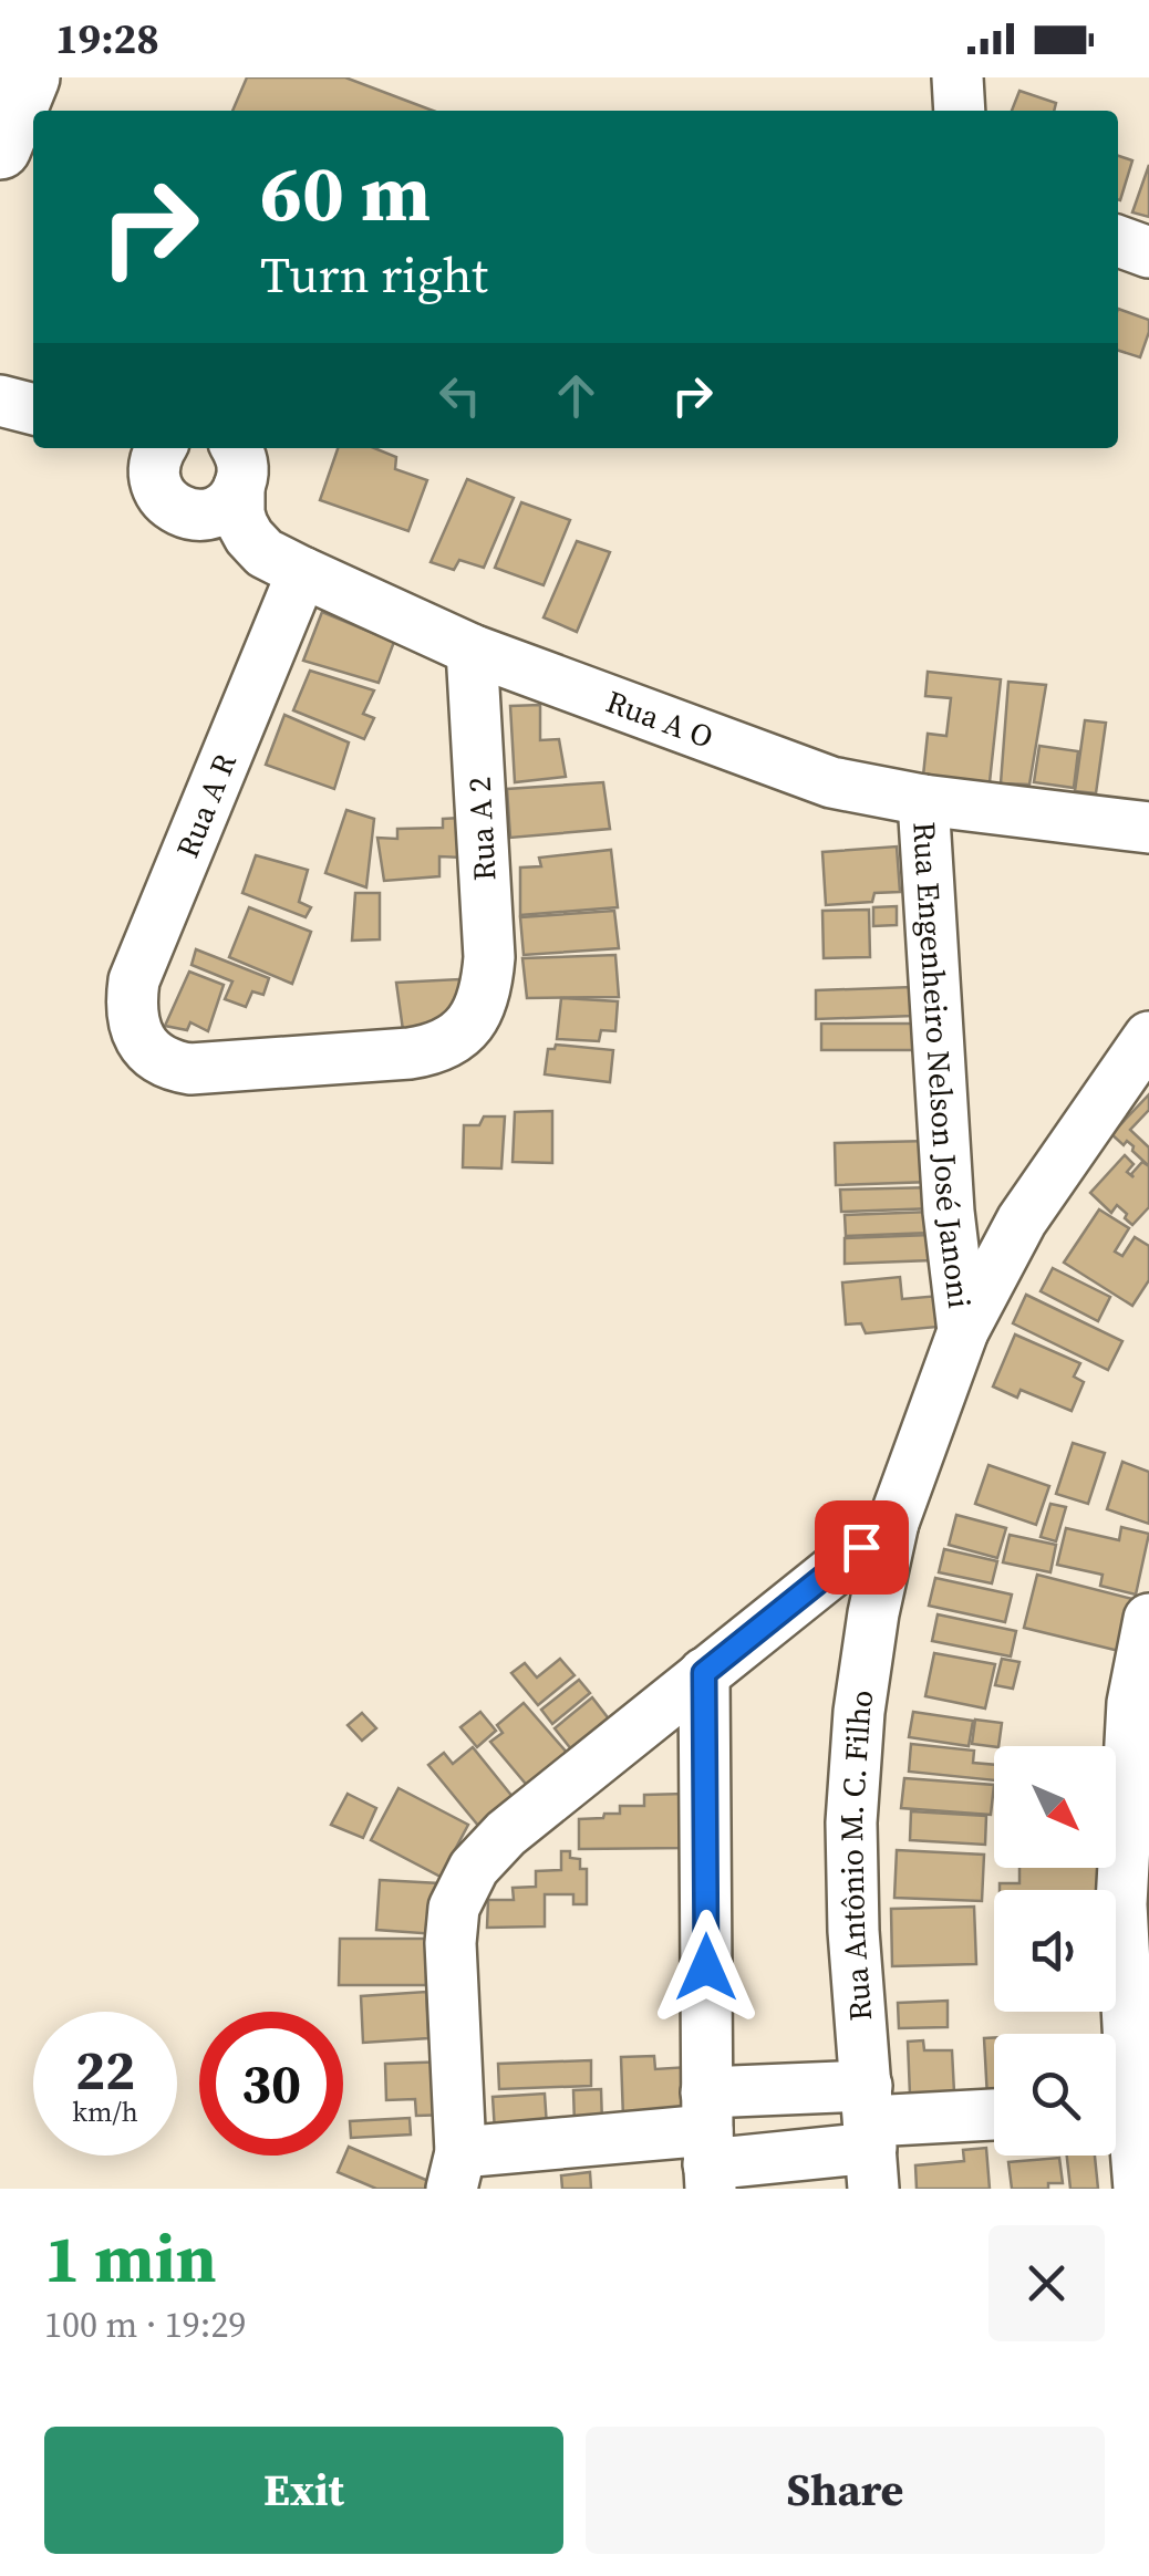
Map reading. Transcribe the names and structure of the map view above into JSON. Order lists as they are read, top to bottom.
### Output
{
  "streets": {
    "street": [
      "Rua A O",
      "Rua A R",
      "Rua A 2",
      "Rua Engenheiro Nelson José Janoni",
      "Rua Antônio M. C. Filho"
    ]
  },
  "crossings": [
    ["Rua A O", "Rua A R"],
    ["Rua A O", "Rua A 2"],
    ["Rua A O", "Rua Engenheiro Nelson José Janoni"],
    ["Rua A R", "Rua A 2"],
    ["Rua Engenheiro Nelson José Janoni", "Rua Antônio M. C. Filho"]
  ],
  "north": "bottom right",
  "page": {
    "status": "19:28",
    "turn": ["60 m", "Turn right"],
    "speed": "22 km/h",
    "limit": "30",
    "heading": ["1 min", "100 m · 19:29"],
    "buttons": ["Exit", "Share"]
  }
}
